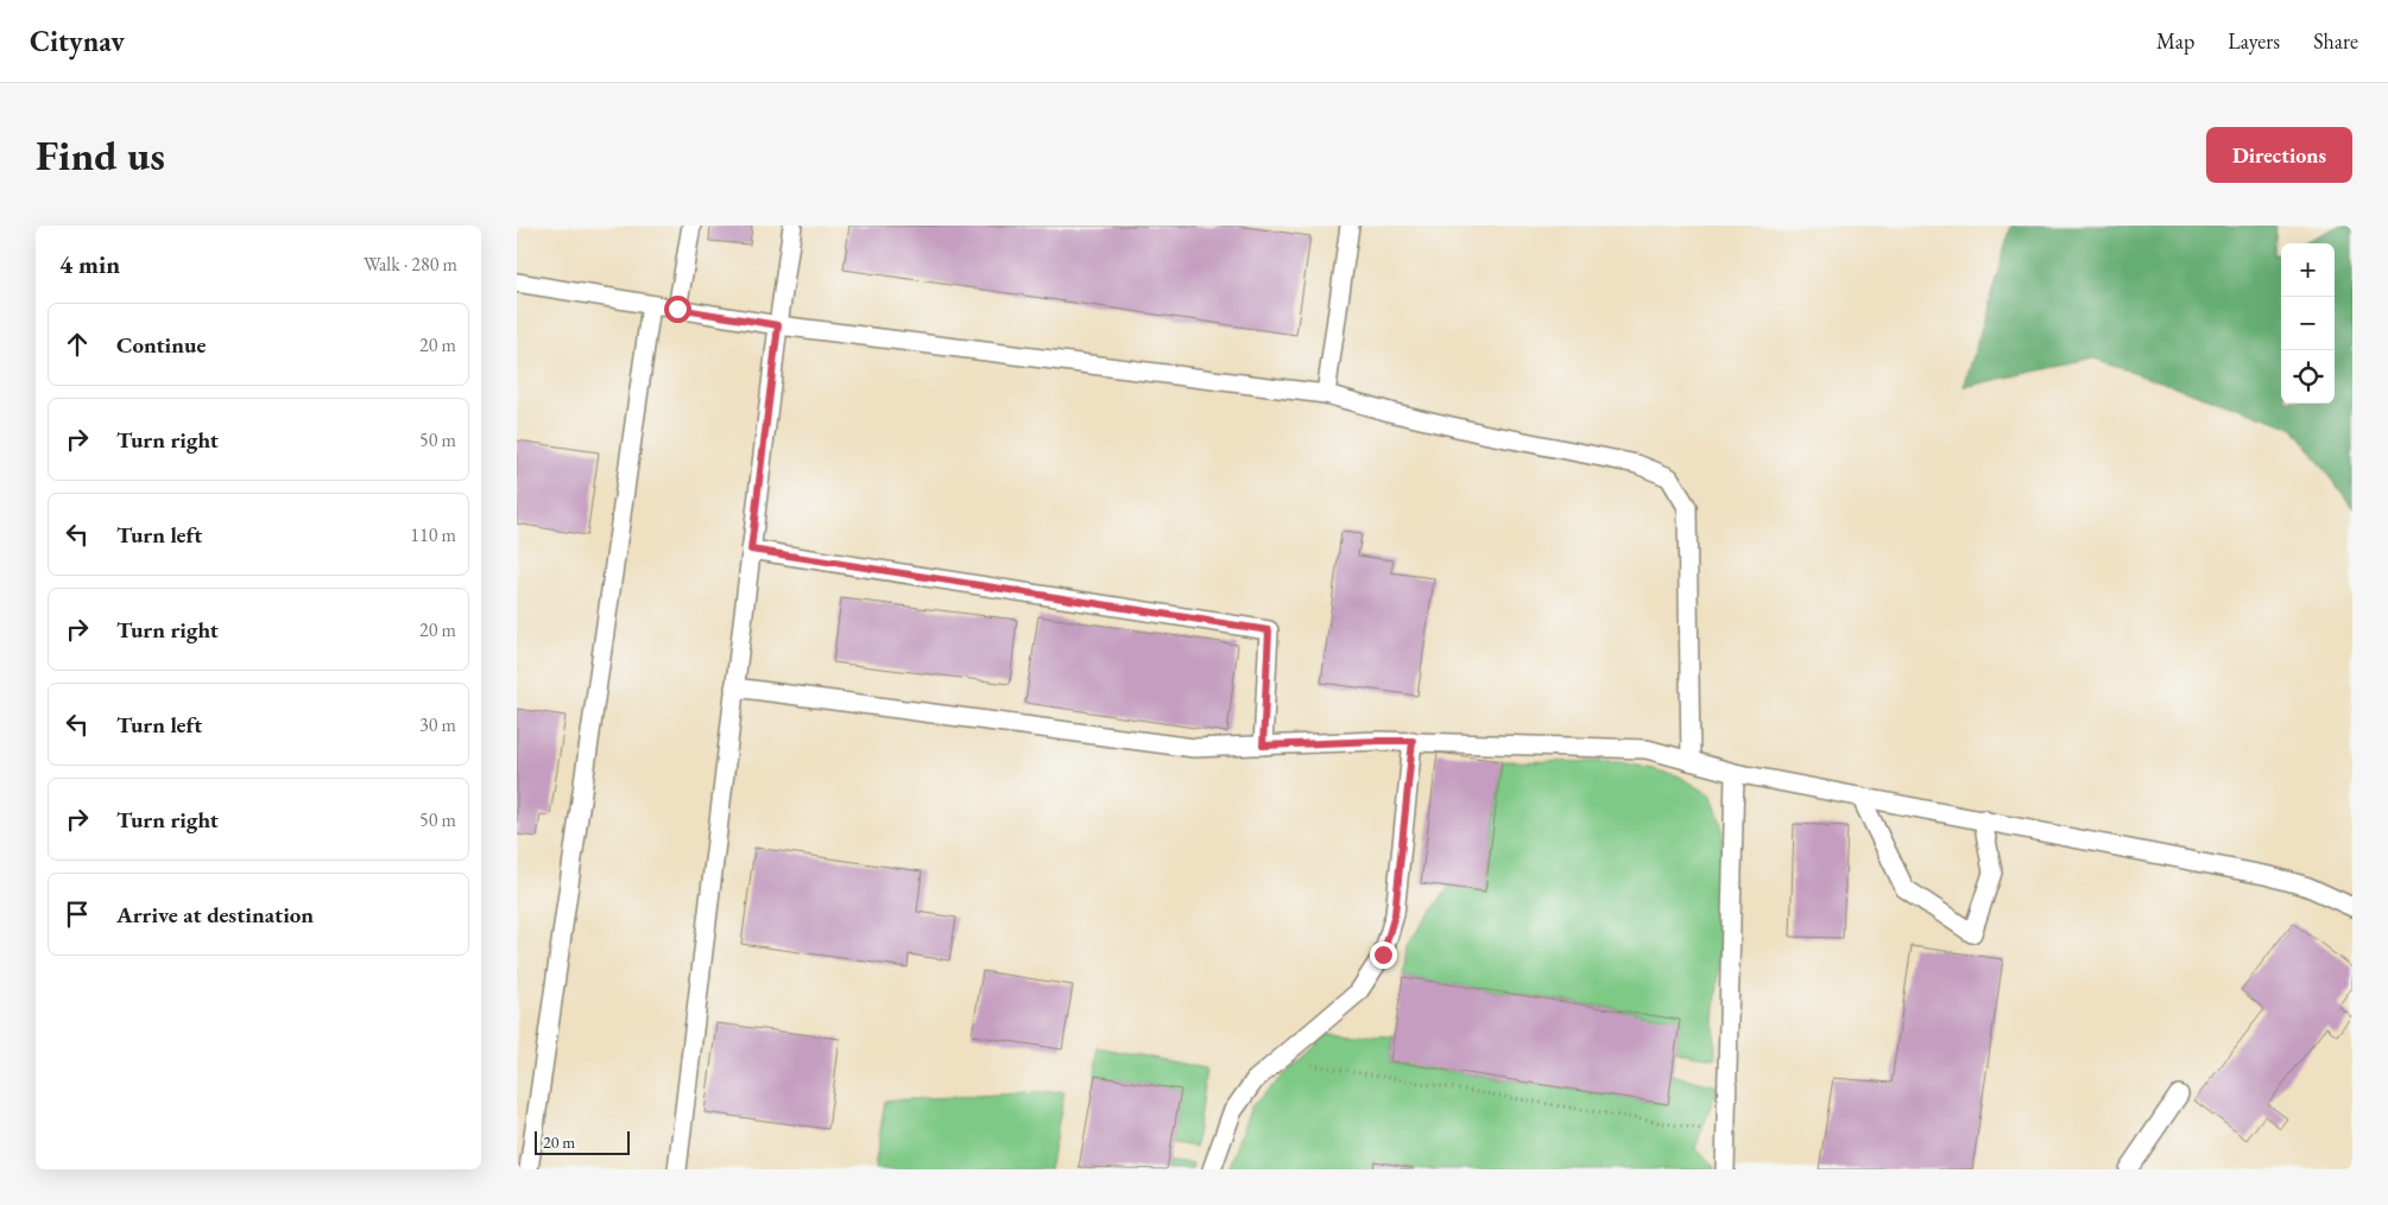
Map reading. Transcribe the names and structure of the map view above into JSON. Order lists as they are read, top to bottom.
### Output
{
  "scale_bar": "20 m",
  "page": {
    "header": "Citynav",
    "nav": ["Map", "Layers", "Share"],
    "buttons": "Directions",
    "title": "Find us",
    "heading": ["4 min", "Walk · 280 m"],
    "map_buttons": ["+", "−"],
    "list": [
      ["Continue", "20 m"],
      ["Turn right", "50 m"],
      ["Turn left", "110 m"],
      ["Turn right", "20 m"],
      ["Turn left", "30 m"],
      ["Turn right", "50 m"],
      "Arrive at destination"
    ],
    "scale": "20 m"
  }
}
